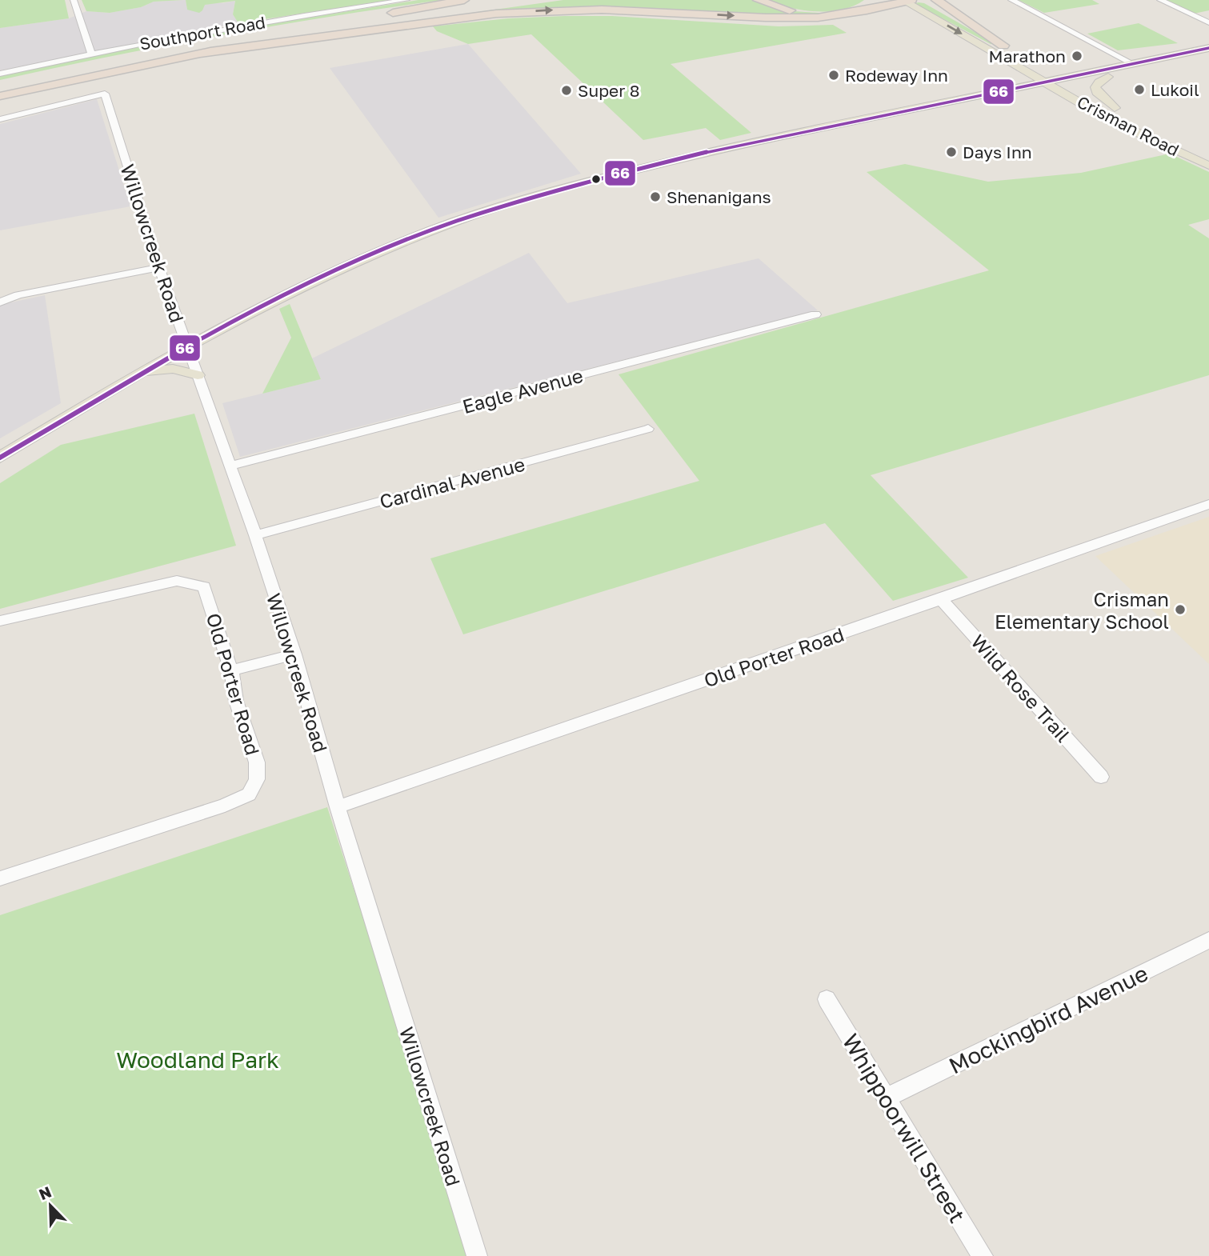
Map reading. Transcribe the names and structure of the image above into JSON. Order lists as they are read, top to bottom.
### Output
{
  "streets": {
    "main road": ["Crisman Road"],
    "street": [
      "Southport Road",
      "Willowcreek Road",
      "Eagle Avenue",
      "Cardinal Avenue",
      "Old Porter Road",
      "Wild Rose Trail",
      "Mockingbird Avenue",
      "Whippoorwill Street"
    ]
  },
  "crossings": [
    ["Willowcreek Road", "Eagle Avenue"],
    ["Willowcreek Road", "Cardinal Avenue"],
    ["Willowcreek Road", "Old Porter Road"],
    ["Old Porter Road", "Wild Rose Trail"],
    ["Mockingbird Avenue", "Whippoorwill Street"]
  ],
  "parks": ["Woodland Park"],
  "places": [
    "Marathon",
    "Rodeway Inn",
    "Lukoil",
    "Super 8",
    "Days Inn",
    "Shenanigans",
    "Crisman Elementary School"
  ],
  "lines": ["transit line 66"],
  "north": "top left"
}
